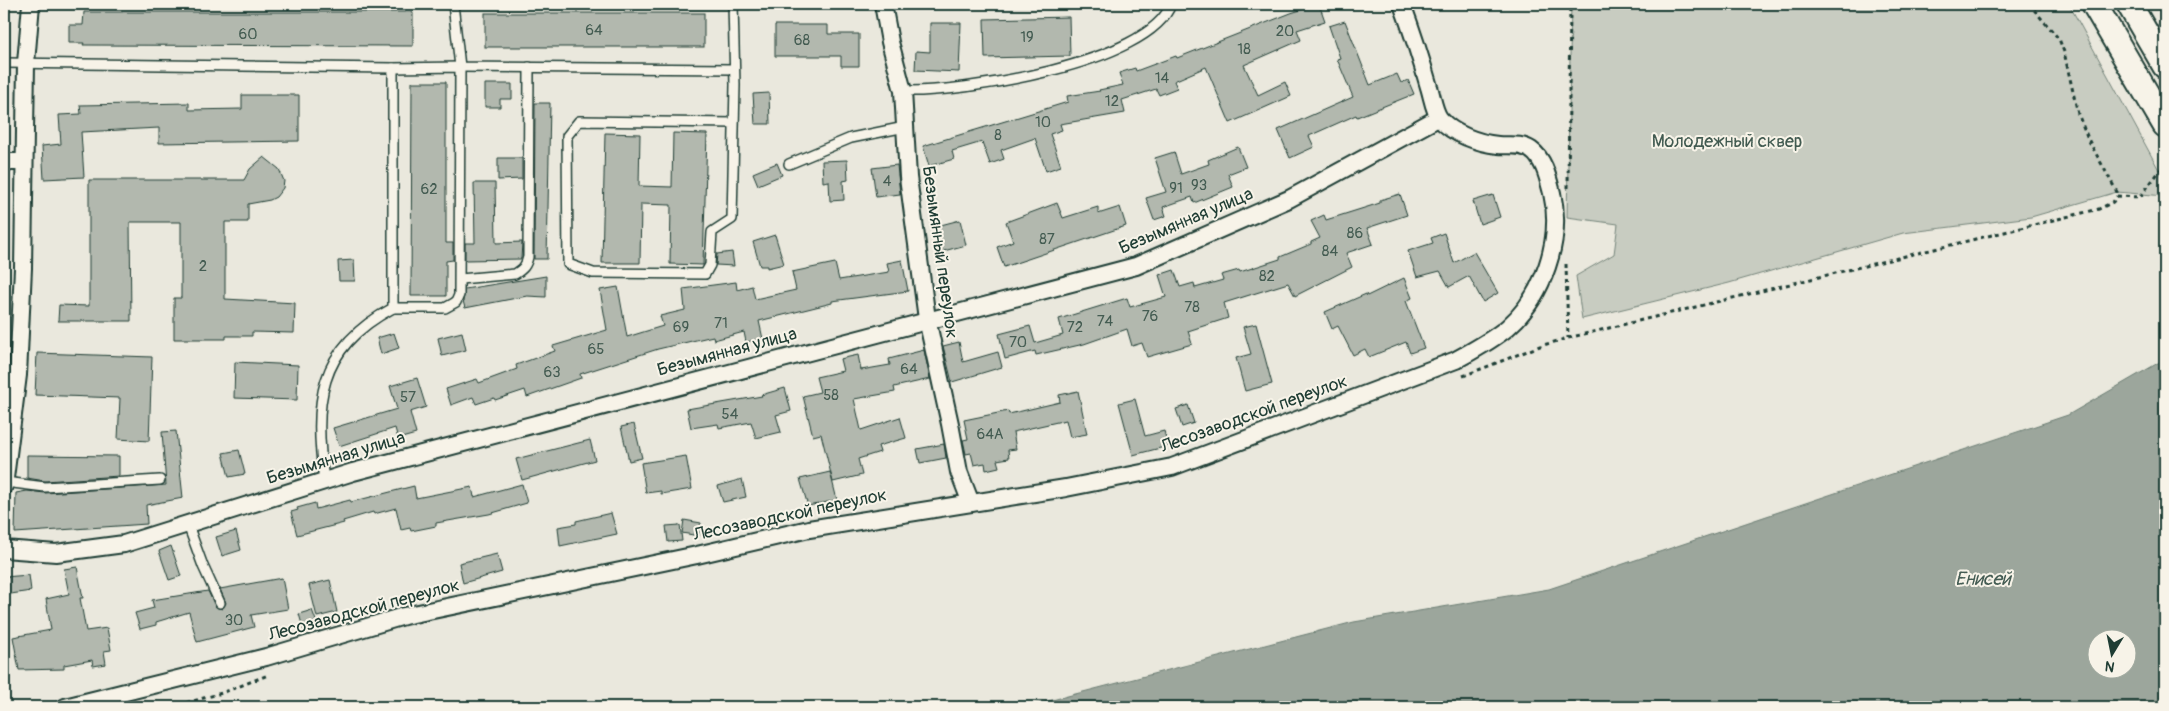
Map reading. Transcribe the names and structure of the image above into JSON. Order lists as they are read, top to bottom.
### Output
{
  "streets": {
    "street": ["Безымянная улица", "Безымянный переулок", "Лесозаводской переулок"]
  },
  "crossings": [
    ["Безымянная улица", "Безымянный переулок"],
    ["Безымянная улица", "Лесозаводской переулок"],
    ["Безымянный переулок", "Лесозаводской переулок"]
  ],
  "water": ["Енисей"],
  "parks": ["Молодежный сквер"],
  "house_numbers": [
    "64",
    "20",
    "60",
    "19",
    "68",
    "18",
    "14",
    "12",
    "10",
    "8",
    "4",
    "93",
    "91",
    "62",
    "86",
    "87",
    "84",
    "2",
    "82",
    "78",
    "76",
    "74",
    "71",
    "69",
    "72",
    "70",
    "65",
    "64",
    "63",
    "58",
    "57",
    "54",
    "64А",
    "30"
  ],
  "north": "bottom"
}
